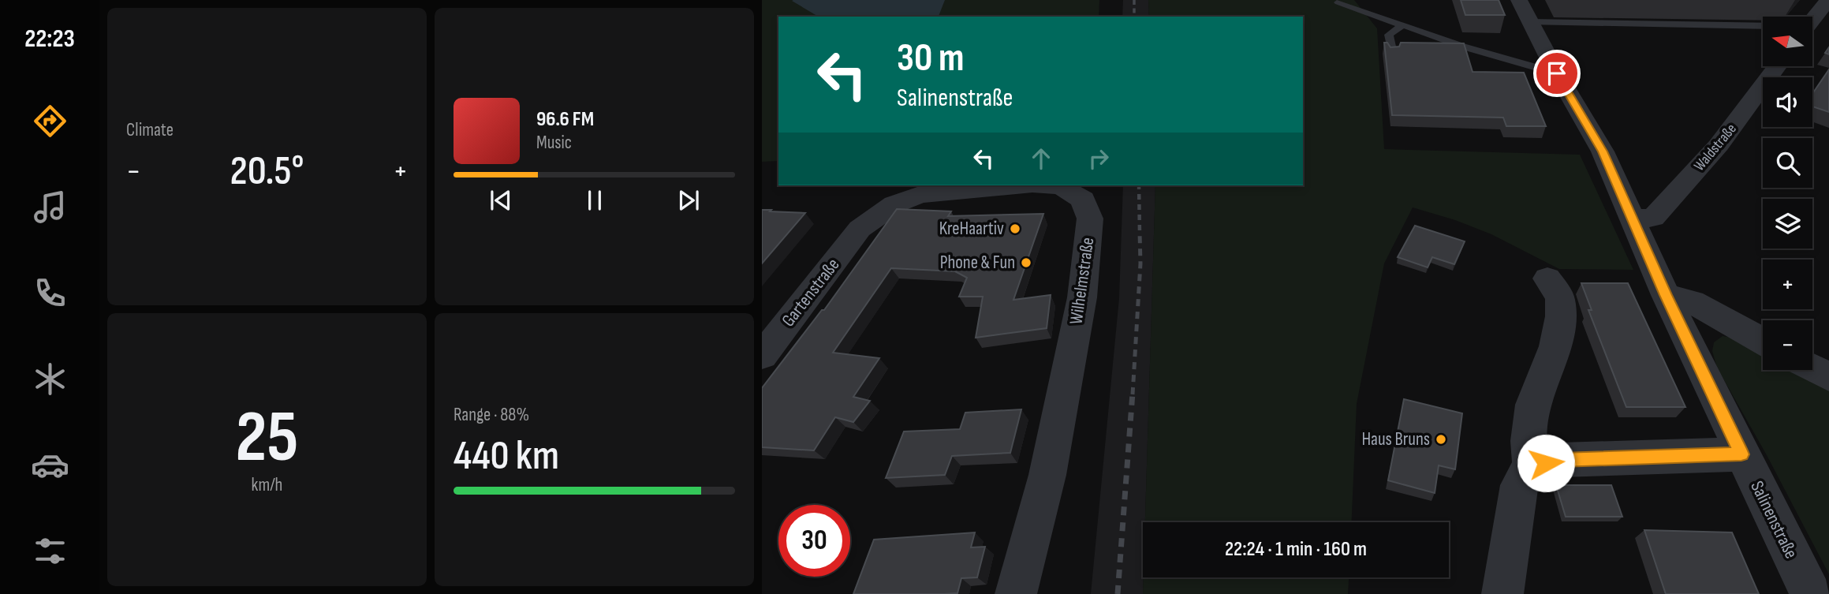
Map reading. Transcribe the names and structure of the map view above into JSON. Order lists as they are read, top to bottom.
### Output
{
  "streets": {
    "street": [
      "Waldstraße",
      "Wilhelmstraße",
      "Gartenstraße",
      "Salinenstraße"
    ]
  },
  "crossings": [
    ["Waldstraße", "Salinenstraße"],
    ["Wilhelmstraße", "Gartenstraße"]
  ],
  "places": ["KreHaartiv", "Phone & Fun", "Haus Bruns"],
  "north": "left",
  "page": {
    "tabs": "22:23",
    "tile": [
      "Climate",
      ["25", "km/h"],
      ["Range · 88%", "440 km"]
    ],
    "map_buttons": ["+", "−"],
    "turn": ["30 m", "Salinenstraße"],
    "song": ["96.6 FM", "Music"],
    "heat": ["−", "20.5°", "+"],
    "limit": "30",
    "trip": "22:24 · 1 min · 160 m"
  }
}
